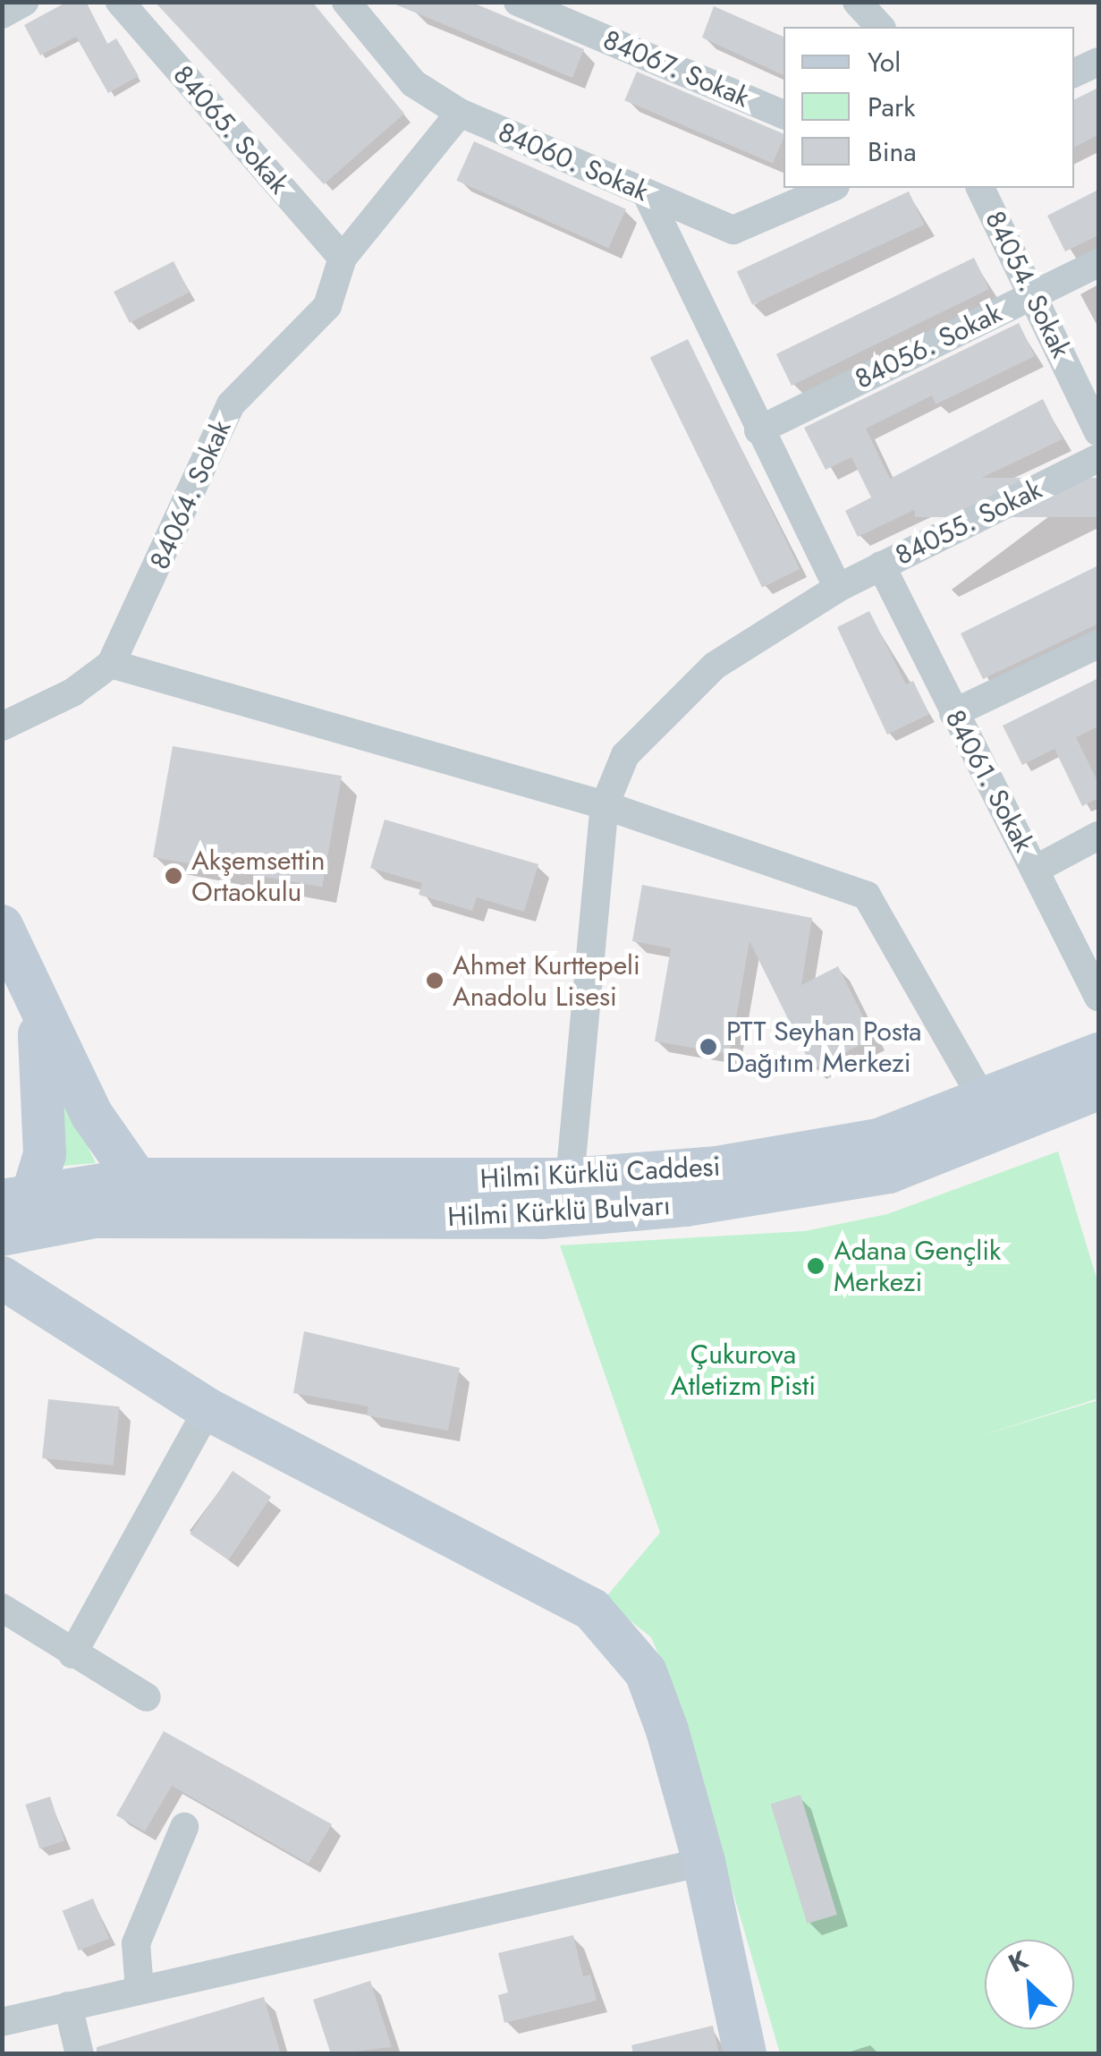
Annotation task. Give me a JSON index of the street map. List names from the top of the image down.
{
  "streets": {
    "main road": ["Hilmi Kürklü Caddesi", "Hilmi Kürklü Bulvarı"],
    "street": [
      "84067. Sokak",
      "84065. Sokak",
      "84060. Sokak",
      "84054. Sokak",
      "84056. Sokak",
      "84064. Sokak",
      "84055. Sokak",
      "84061. Sokak"
    ]
  },
  "crossings": [
    ["84065. Sokak", "84064. Sokak"],
    ["84060. Sokak", "84064. Sokak"],
    ["84054. Sokak", "84056. Sokak"],
    ["84055. Sokak", "84061. Sokak"],
    ["84055. Sokak", "Hilmi Kürklü Caddesi"]
  ],
  "parks": ["Çukurova Atletizm Pisti"],
  "places": [
    "Akşemsettin Ortaokulu",
    "Ahmet Kurttepeli Anadolu Lisesi",
    "PTT Seyhan Posta Dağıtım Merkezi",
    "Adana Gençlik Merkezi"
  ],
  "legend": ["Yol", "Park", "Bina"],
  "north": "top left"
}
